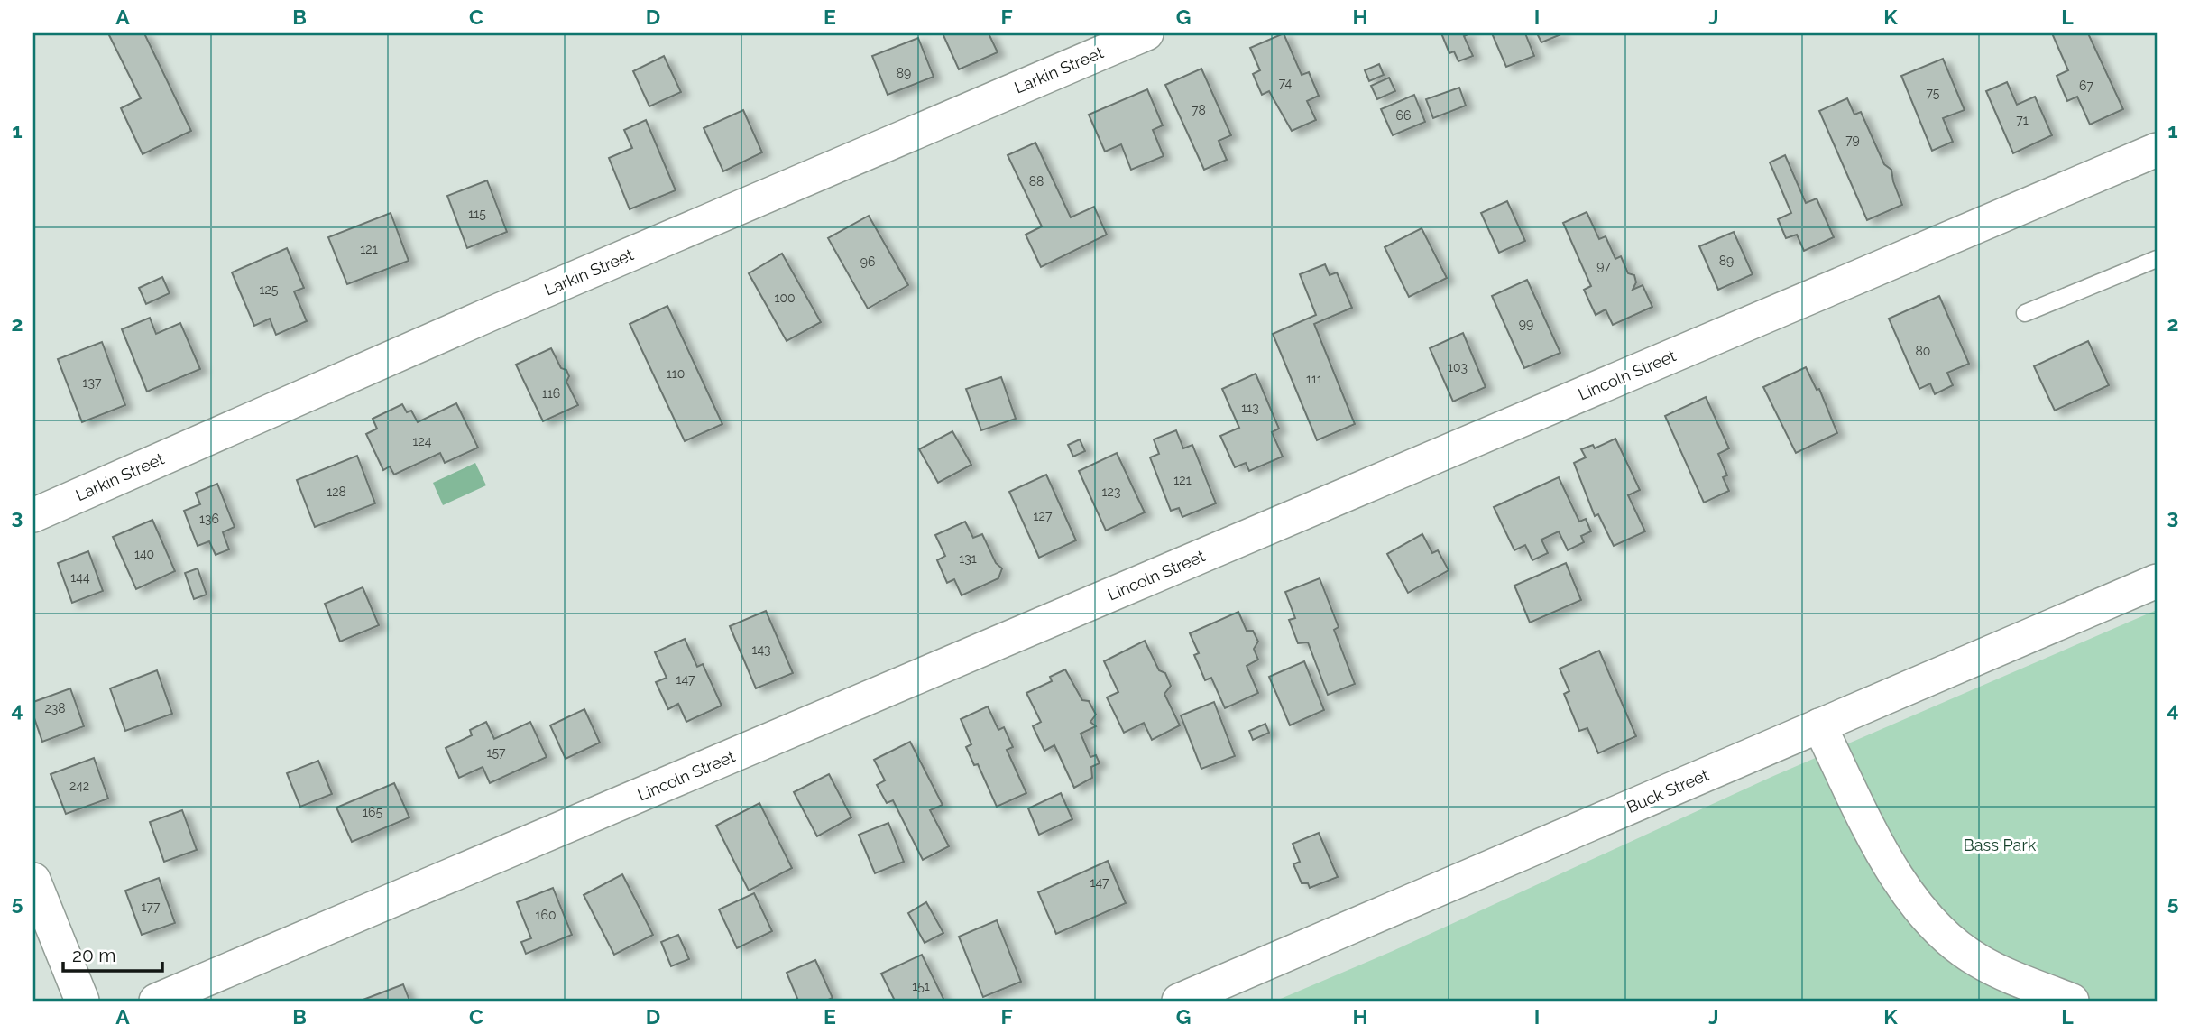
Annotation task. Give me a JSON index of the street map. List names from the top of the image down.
{
  "streets": {
    "street": ["Larkin Street", "Lincoln Street", "Buck Street"]
  },
  "parks": ["Bass Park"],
  "house_numbers": [
    "89",
    "74",
    "67",
    "75",
    "78",
    "66",
    "71",
    "79",
    "88",
    "115",
    "121",
    "89",
    "96",
    "97",
    "125",
    "100",
    "99",
    "80",
    "103",
    "110",
    "111",
    "137",
    "116",
    "113",
    "124",
    "121",
    "128",
    "123",
    "127",
    "136",
    "140",
    "131",
    "144",
    "143",
    "147",
    "238",
    "157",
    "242",
    "165",
    "147",
    "177",
    "160",
    "151"
  ],
  "scale_bar": "20 m",
  "grid": {
    "columns": [
      "A",
      "B",
      "C",
      "D",
      "E",
      "F",
      "G",
      "H",
      "I",
      "J",
      "K",
      "L"
    ],
    "rows": [
      "1",
      "2",
      "3",
      "4",
      "5"
    ]
  }
}
